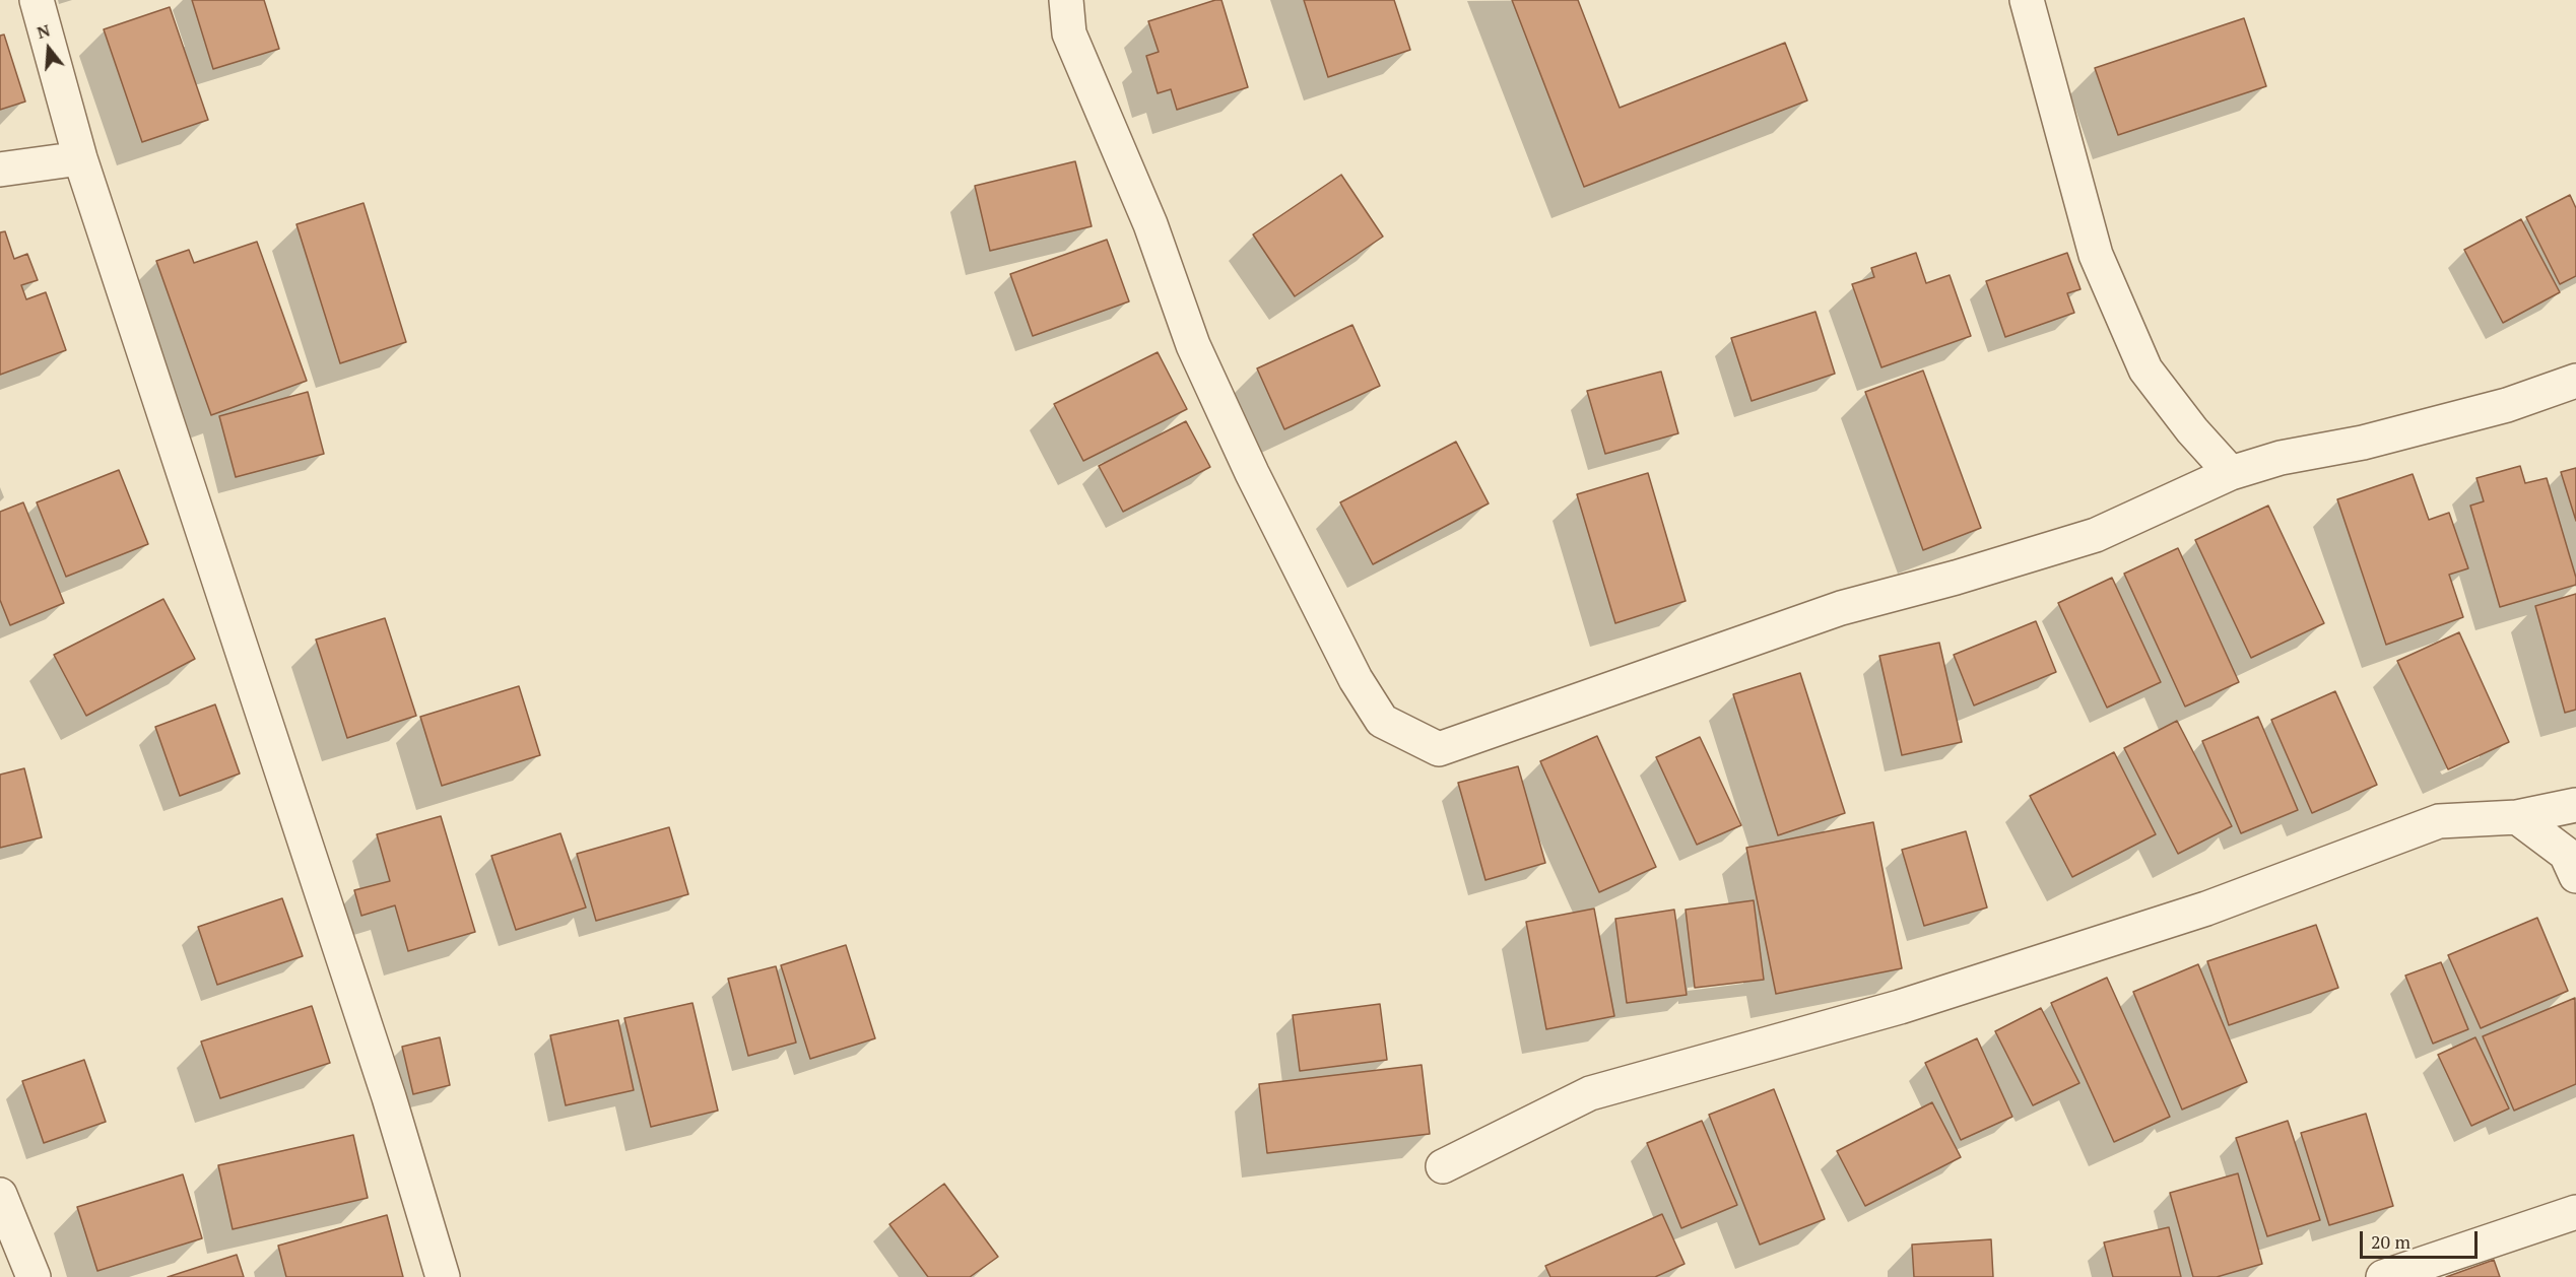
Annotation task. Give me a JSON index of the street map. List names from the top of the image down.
{
  "scale_bar": "20 m",
  "north": "top"
}
